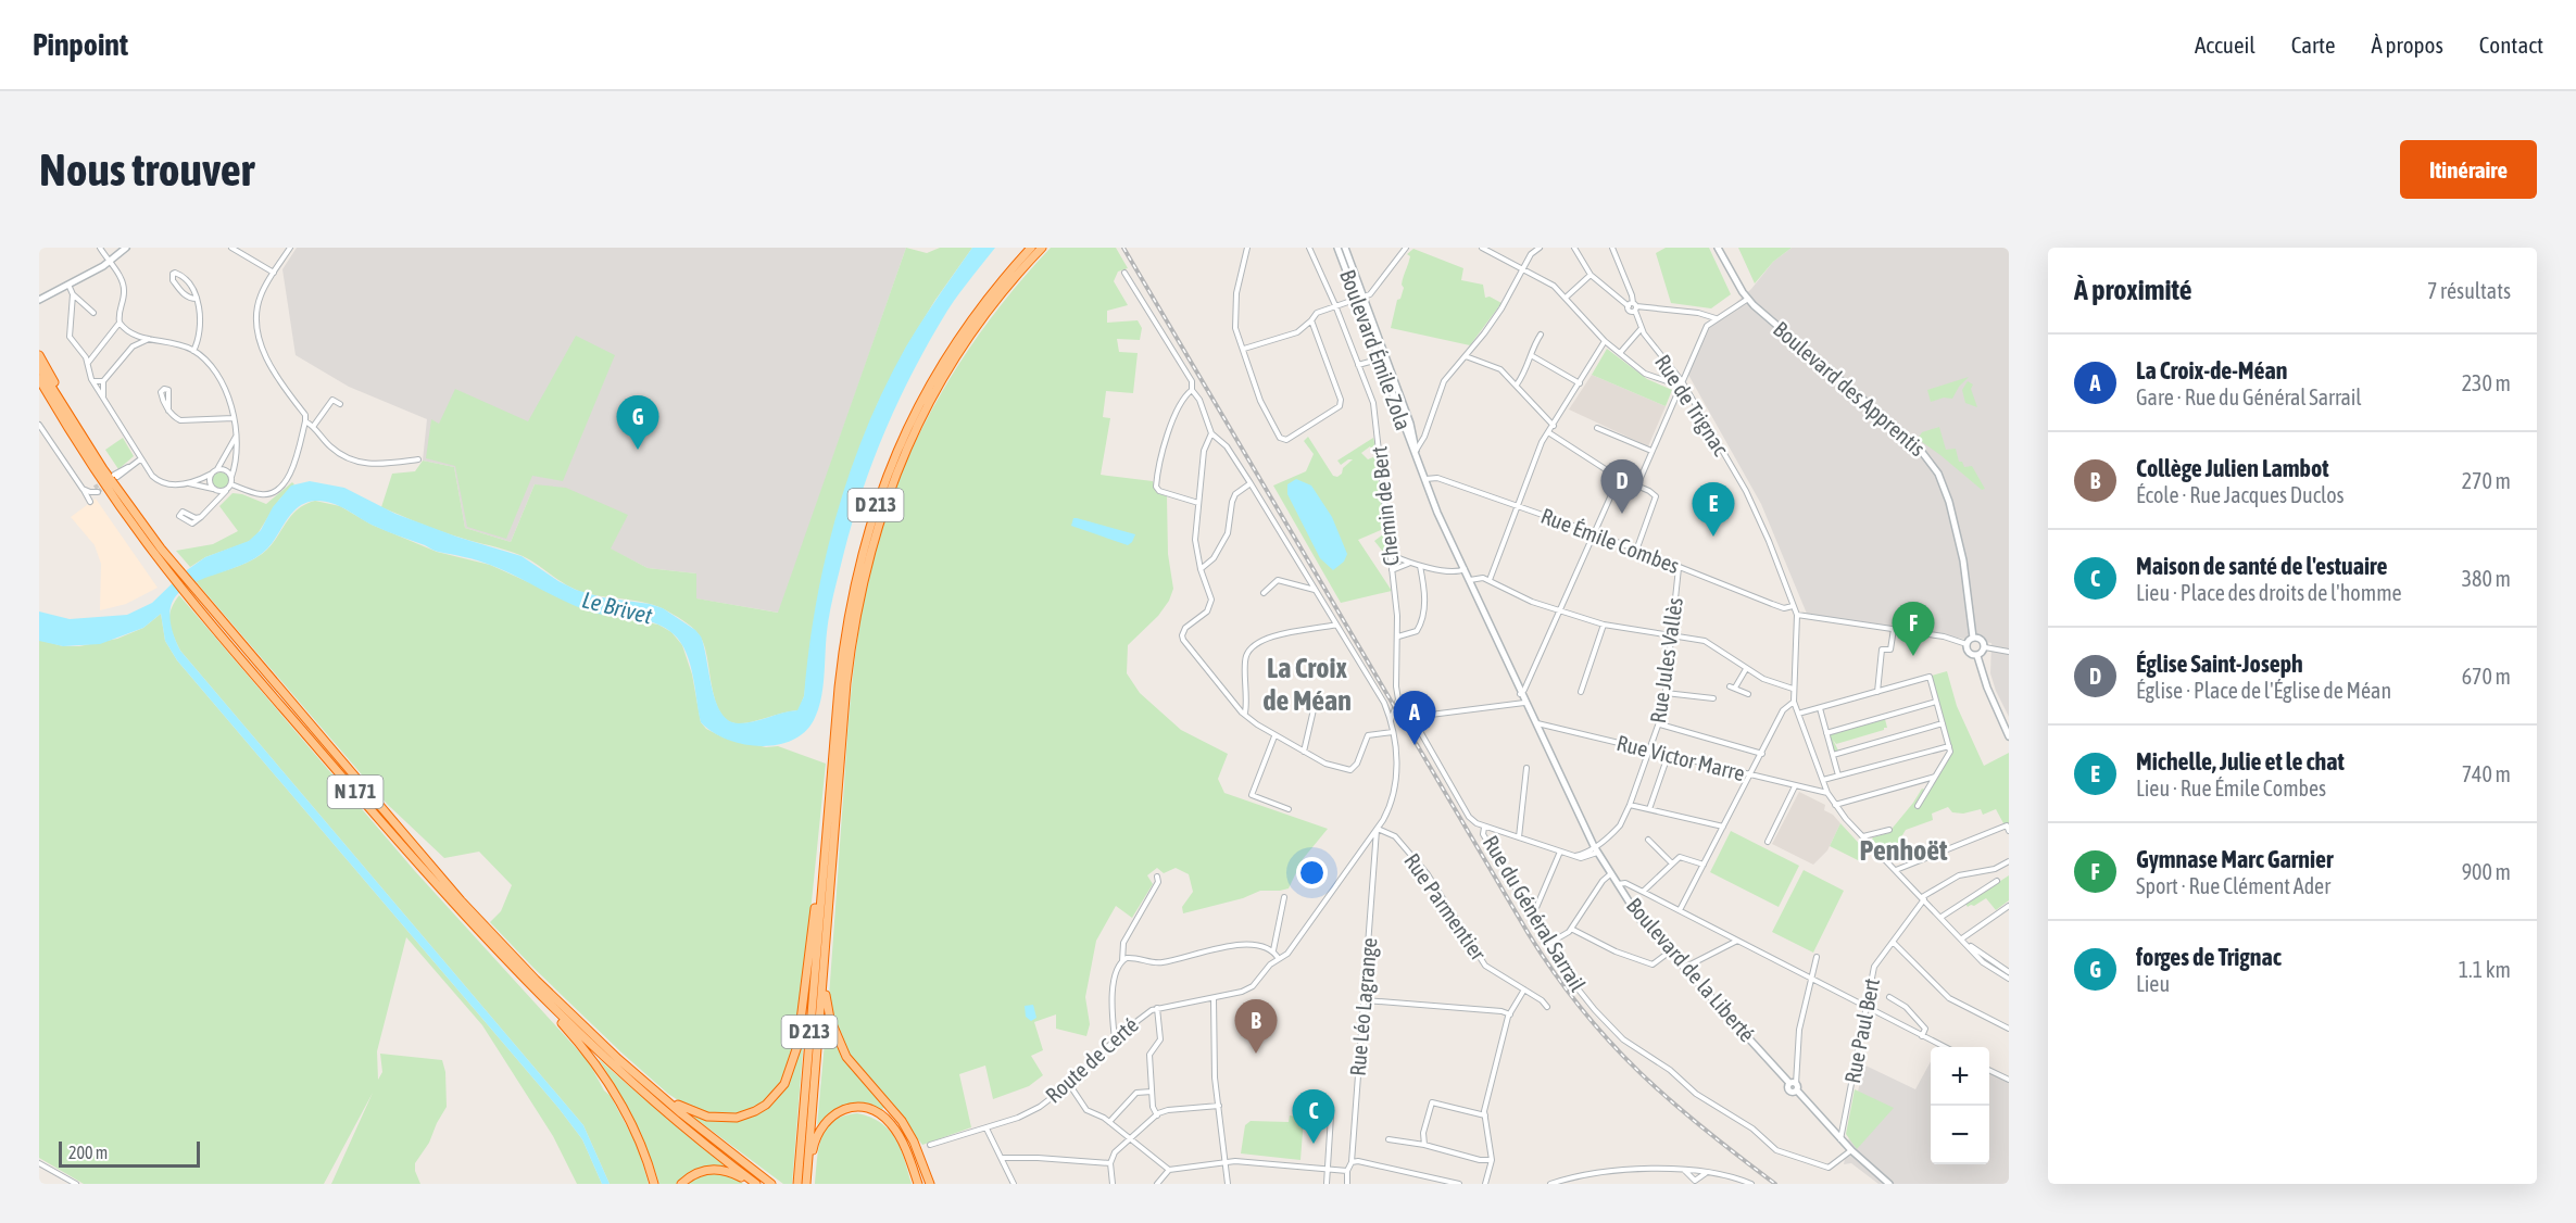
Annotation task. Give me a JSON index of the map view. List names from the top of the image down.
{
  "streets": {
    "highway": ["D 213", "N 171"],
    "main road": ["Boulevard Émile Zola", "Boulevard des Apprentis", "Boulevard de la Liberté"],
    "street": [
      "Rue de Trignac",
      "Chemin de Bert",
      "Rue Émile Combes",
      "Rue Jules Vallès",
      "Rue Victor Marre",
      "Rue Parmentier",
      "Rue du Général Sarrail",
      "Rue Léo Lagrange",
      "Rue Paul Bert",
      "Route de Certé"
    ]
  },
  "crossings": [
    ["Boulevard Émile Zola", "Rue Émile Combes"],
    ["Boulevard Émile Zola", "Rue Victor Marre"],
    ["Boulevard Émile Zola", "Boulevard de la Liberté"],
    ["Rue de Trignac", "Rue Émile Combes"],
    ["Rue de Trignac", "Rue Victor Marre"],
    ["Rue de Trignac", "Rue Paul Bert"],
    ["Chemin de Bert", "Rue du Général Sarrail"],
    ["Rue Émile Combes", "Rue Jules Vallès"],
    ["Rue Jules Vallès", "Rue Victor Marre"],
    ["Rue Jules Vallès", "Boulevard de la Liberté"],
    ["Rue Victor Marre", "Boulevard de la Liberté"],
    ["Rue Parmentier", "Rue Léo Lagrange"],
    ["Rue Parmentier", "Route de Certé"],
    ["Rue du Général Sarrail", "Boulevard de la Liberté"],
    ["Boulevard de la Liberté", "Rue Paul Bert"],
    ["Rue Léo Lagrange", "Route de Certé"]
  ],
  "districts": ["La Croix de Méan", "Penhoët"],
  "water": ["Le Brivet"],
  "scale_bar": "200 m",
  "page": {
    "header": "Pinpoint",
    "nav": [
      "Accueil",
      "Carte",
      "À propos",
      "Contact"
    ],
    "buttons": "Itinéraire",
    "title": "Nous trouver",
    "heading": ["À proximité", "7 résultats"],
    "list": [
      {
        "mark": "A",
        "name": "La Croix-de-Méan",
        "note": "Gare · Rue du Général Sarrail",
        "value": "230 m"
      },
      {
        "mark": "B",
        "name": "Collège Julien Lambot",
        "note": "École · Rue Jacques Duclos",
        "value": "270 m"
      },
      {
        "mark": "C",
        "name": "Maison de santé de l'estuaire",
        "note": "Lieu · Place des droits de l'homme",
        "value": "380 m"
      },
      {
        "mark": "D",
        "name": "Église Saint-Joseph",
        "note": "Église · Place de l'Église de Méan",
        "value": "670 m"
      },
      {
        "mark": "E",
        "name": "Michelle, Julie et le chat",
        "note": "Lieu · Rue Émile Combes",
        "value": "740 m"
      },
      {
        "mark": "F",
        "name": "Gymnase Marc Garnier",
        "note": "Sport · Rue Clément Ader",
        "value": "900 m"
      },
      {
        "mark": "G",
        "name": "forges de Trignac",
        "note": "Lieu",
        "value": "1.1 km"
      }
    ],
    "pins": [
      "G",
      "D",
      "E",
      "F",
      "A",
      "B",
      "C"
    ],
    "map_buttons": ["+", "−"],
    "scale": "200 m"
  }
}
